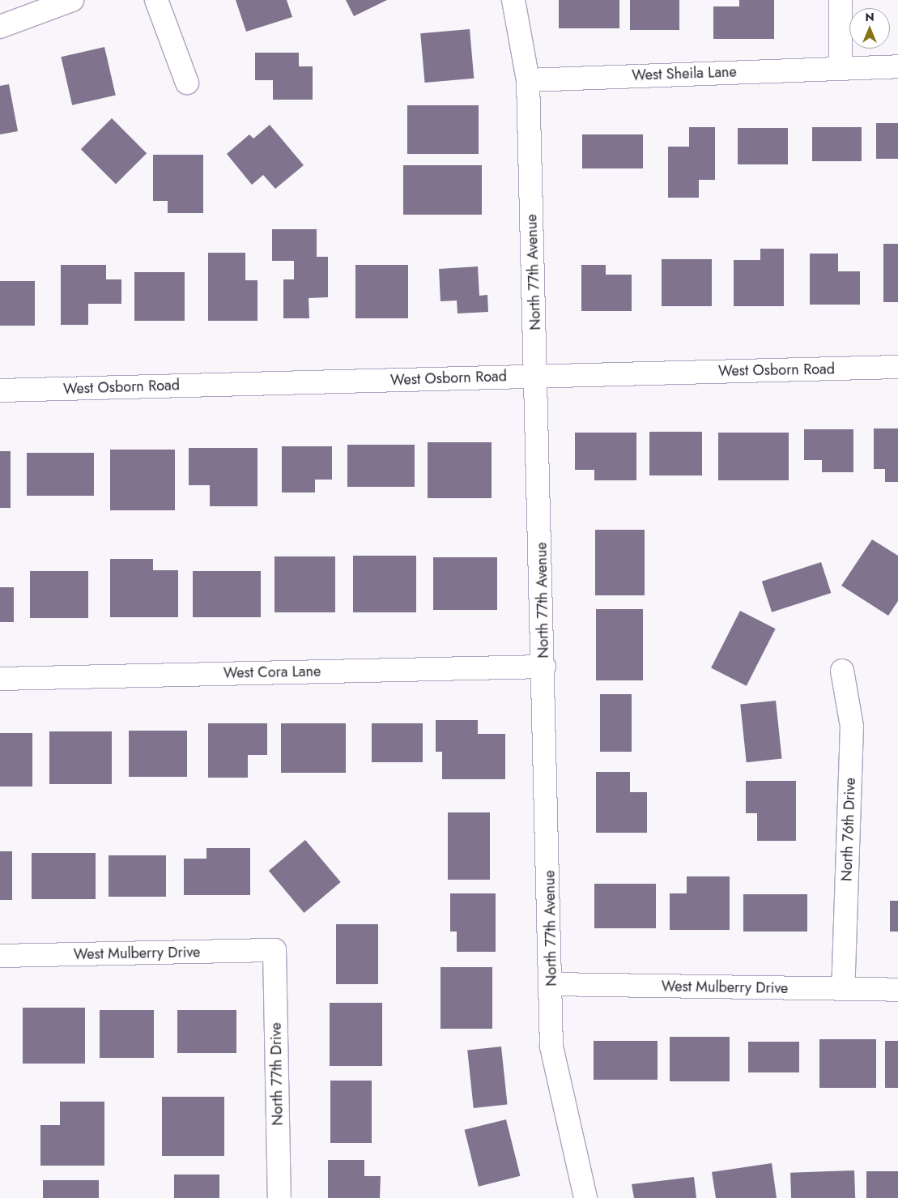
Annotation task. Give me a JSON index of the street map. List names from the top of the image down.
{
  "streets": {
    "street": [
      "West Sheila Lane",
      "North 77th Avenue",
      "West Osborn Road",
      "West Cora Lane",
      "North 76th Drive",
      "West Mulberry Drive",
      "North 77th Drive"
    ]
  },
  "crossings": [
    ["West Sheila Lane", "North 77th Avenue"],
    ["North 77th Avenue", "West Osborn Road"],
    ["North 77th Avenue", "West Cora Lane"],
    ["North 77th Avenue", "West Mulberry Drive"],
    ["North 76th Drive", "West Mulberry Drive"],
    ["West Mulberry Drive", "North 77th Drive"]
  ],
  "north": "top"
}
